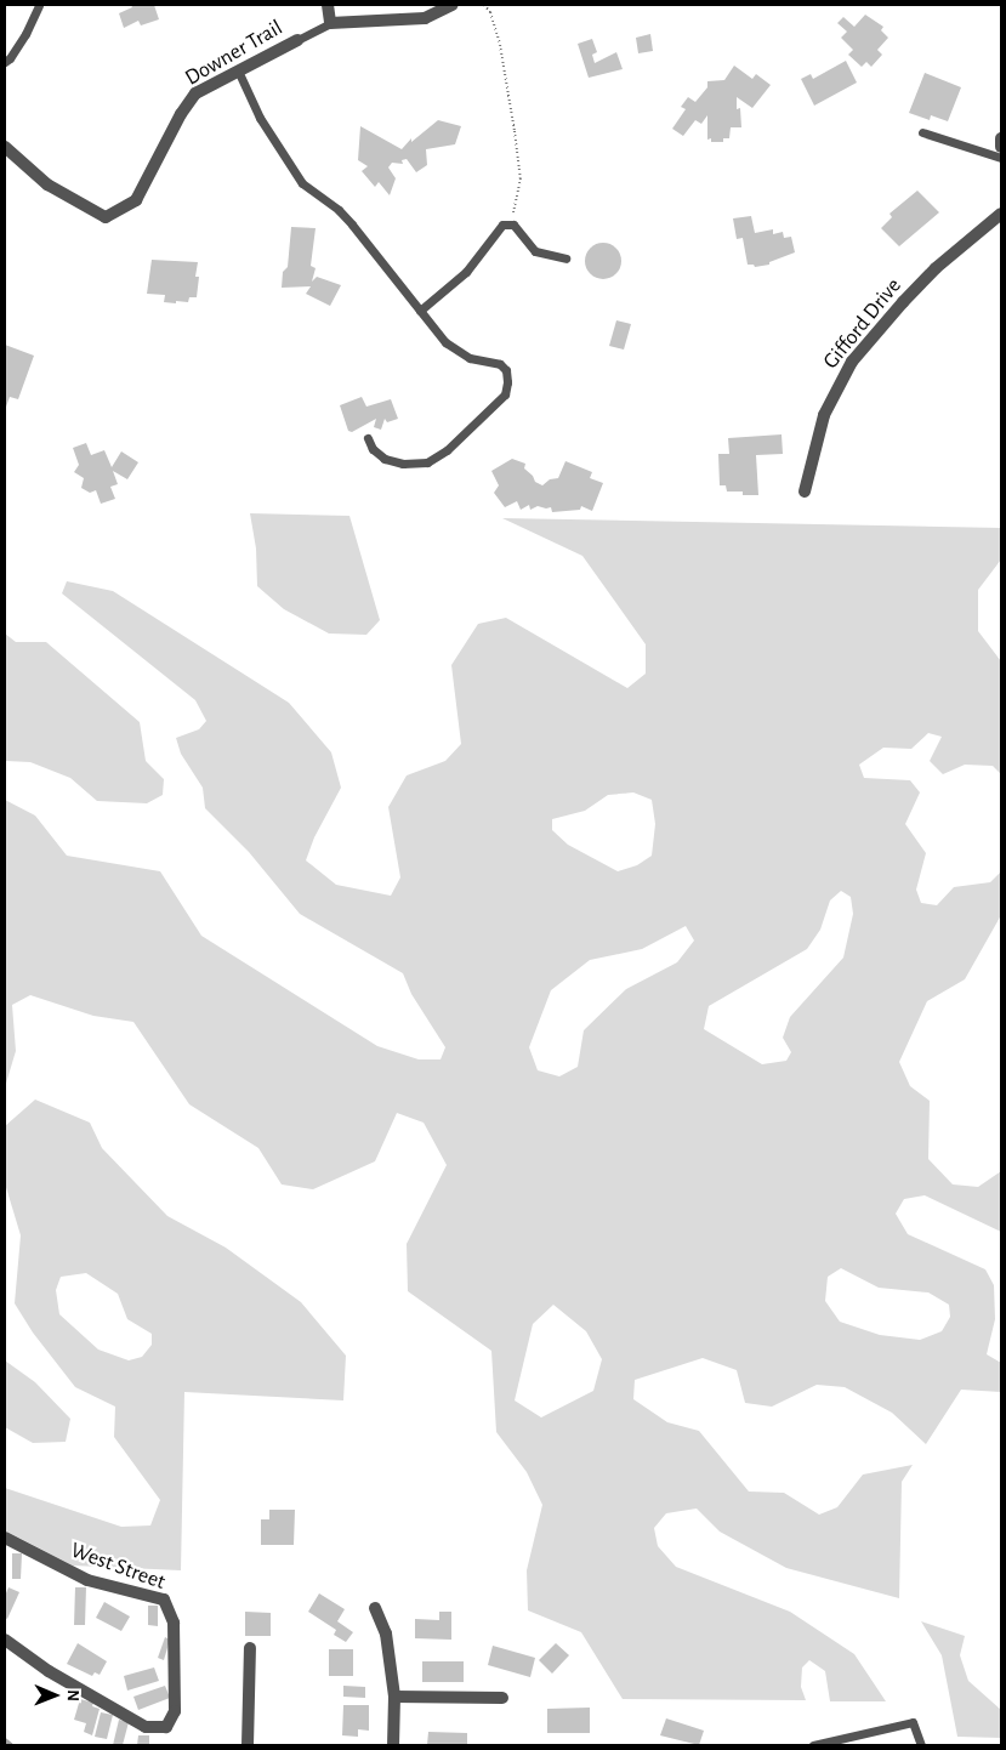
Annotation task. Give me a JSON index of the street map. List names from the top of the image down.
{
  "streets": {
    "street": ["Downer Trail", "Gifford Drive", "West Street"]
  },
  "north": "right"
}
